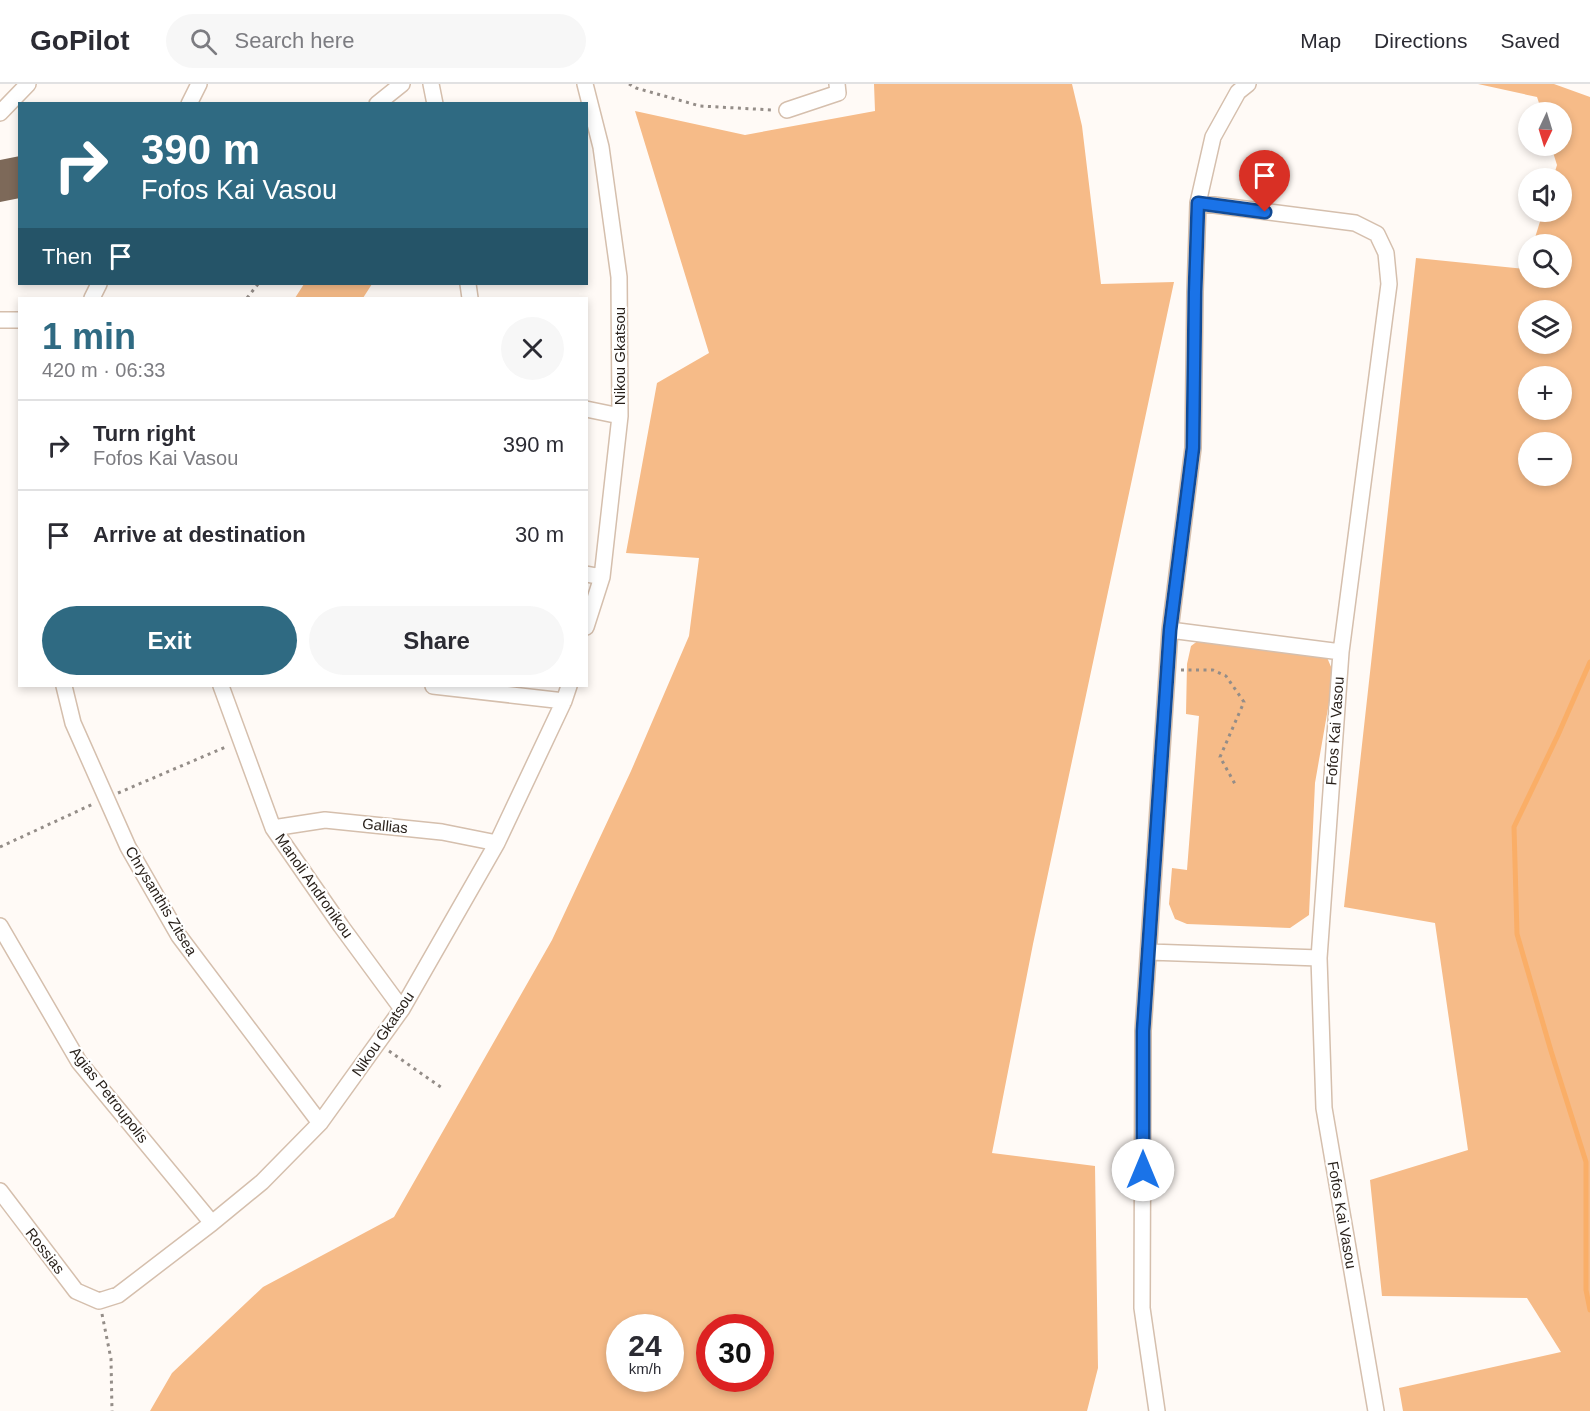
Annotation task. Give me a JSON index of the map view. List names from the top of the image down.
{
  "streets": {
    "street": [
      "Nikou Gkatsou",
      "Fofos Kai Vasou",
      "Gallias",
      "Manoli Andronikou",
      "Chrysanthis Zitsea",
      "Agias Petroupolis",
      "Rossias"
    ]
  },
  "crossings": [
    ["Nikou Gkatsou", "Gallias"],
    ["Nikou Gkatsou", "Manoli Andronikou"],
    ["Nikou Gkatsou", "Chrysanthis Zitsea"],
    ["Nikou Gkatsou", "Agias Petroupolis"],
    ["Nikou Gkatsou", "Rossias"],
    ["Gallias", "Manoli Andronikou"]
  ],
  "north": "bottom",
  "page": {
    "header": "GoPilot",
    "search": "Search here",
    "nav": ["Map", "Directions", "Saved"],
    "map_buttons": ["+", "−"],
    "turn": ["390 m", "Fofos Kai Vasou"],
    "then": "Then",
    "heading": ["1 min", "420 m · 06:33"],
    "list": [
      {
        "name": "Turn right",
        "note": "Fofos Kai Vasou",
        "value": "390 m"
      },
      {
        "name": "Arrive at destination",
        "value": "30 m"
      }
    ],
    "buttons": ["Exit", "Share"],
    "speed": "24 km/h",
    "limit": "30"
  }
}
